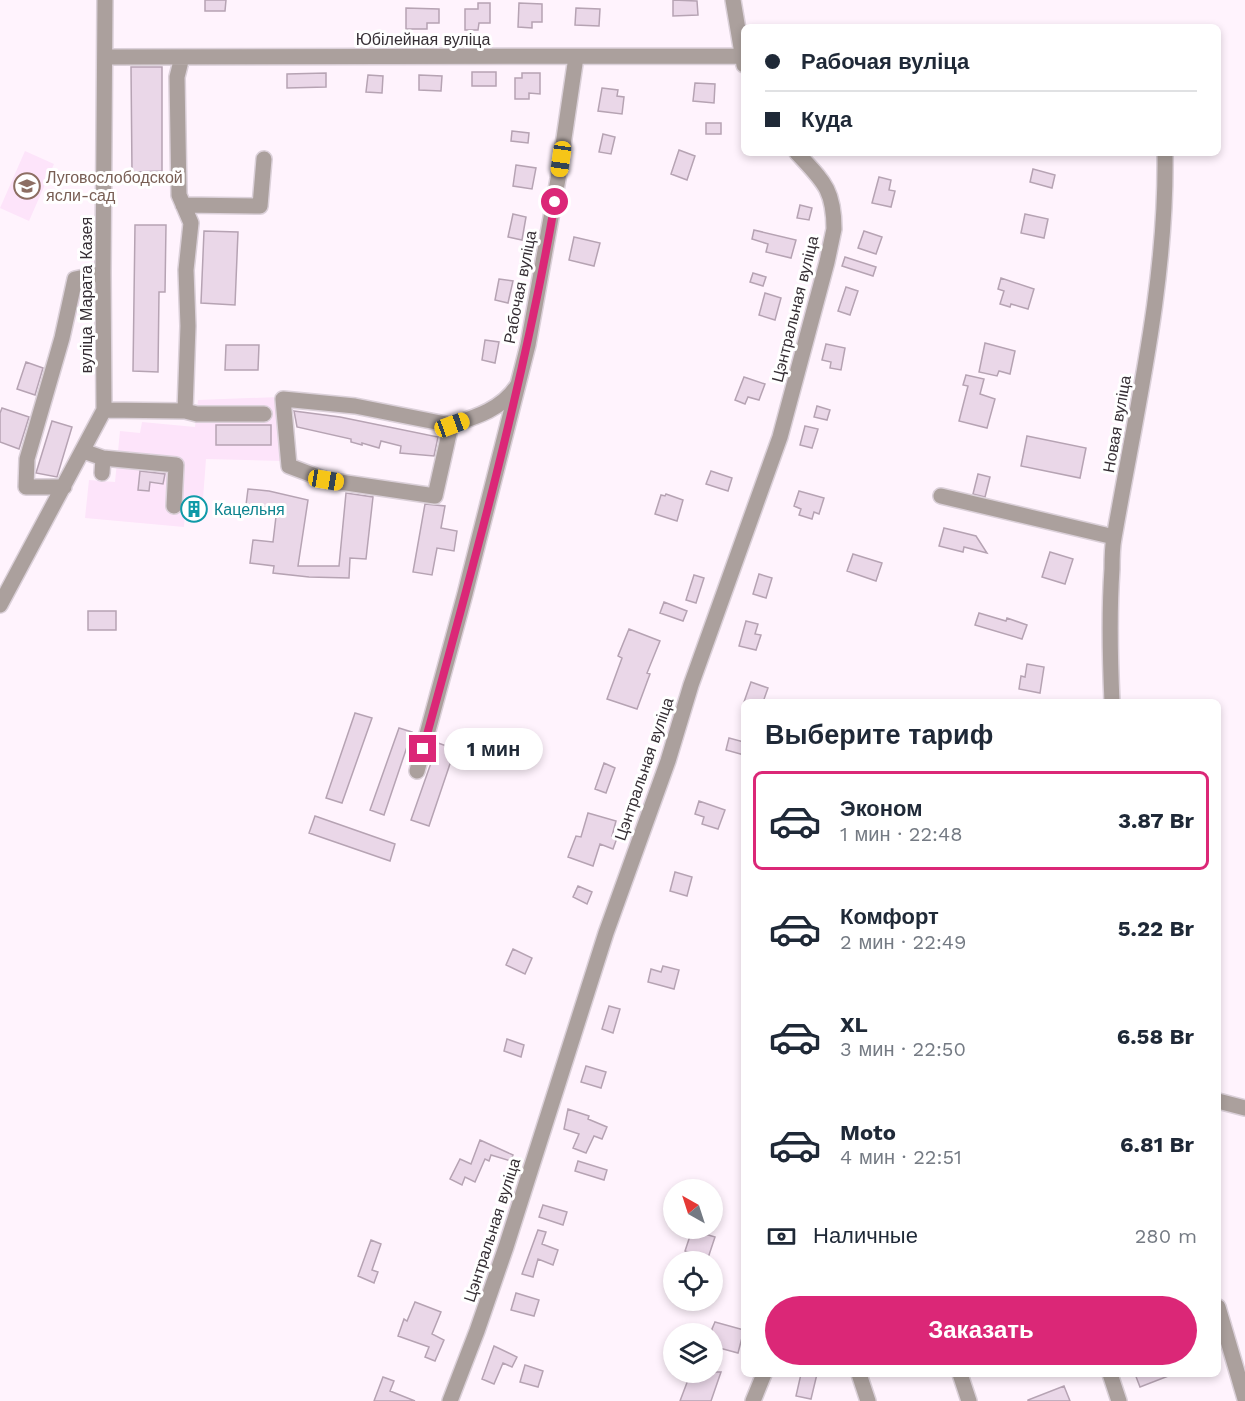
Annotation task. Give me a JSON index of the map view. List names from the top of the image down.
{
  "streets": {
    "street": [
      "Юбілейная вуліца",
      "Рабочая вуліца",
      "вуліца Марата Казея",
      "Цэнтральная вуліца",
      "Новая вуліца"
    ]
  },
  "crossings": [
    ["Юбілейная вуліца", "Рабочая вуліца"],
    ["Юбілейная вуліца", "вуліца Марата Казея"]
  ],
  "places": {
    "school or university": ["Луговослободской ясли-сад"],
    "building": ["Кацельня"]
  },
  "north": "top left",
  "page": {
    "banner": ["Рабочая вуліца", "Куда"],
    "heading": "Выберите тариф",
    "bubble": "1 мин",
    "list": [
      {
        "name": "Эконом",
        "note": "1 мин · 22:48",
        "value": "3.87 Br"
      },
      {
        "name": "Комфорт",
        "note": "2 мин · 22:49",
        "value": "5.22 Br"
      },
      {
        "name": "XL",
        "note": "3 мин · 22:50",
        "value": "6.58 Br"
      },
      {
        "name": "Moto",
        "note": "4 мин · 22:51",
        "value": "6.81 Br"
      }
    ],
    "pay": ["Наличные", "280 m"],
    "buttons": "Заказать"
  }
}
